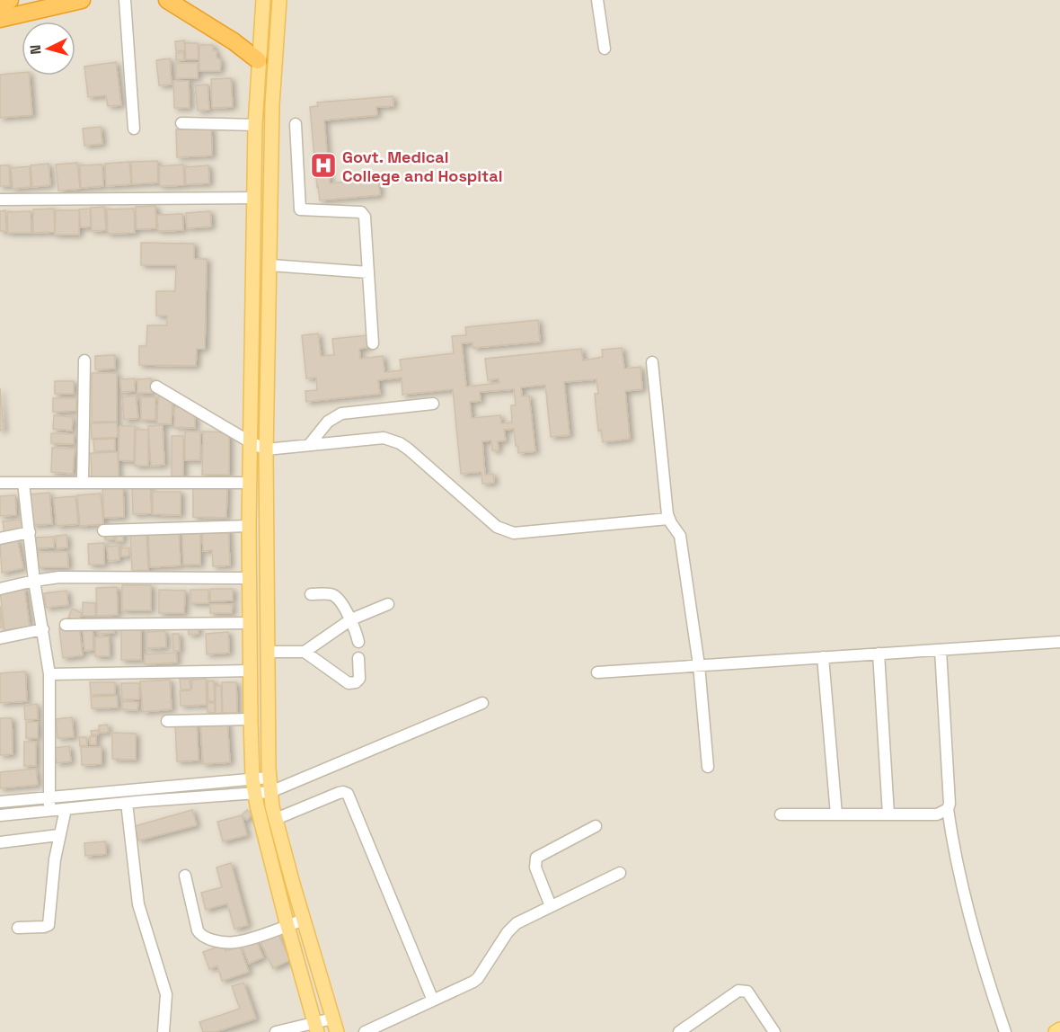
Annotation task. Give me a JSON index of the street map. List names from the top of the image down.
{
  "places": {
    "hospital": ["Govt. Medical College and Hospital"]
  },
  "north": "left"
}
